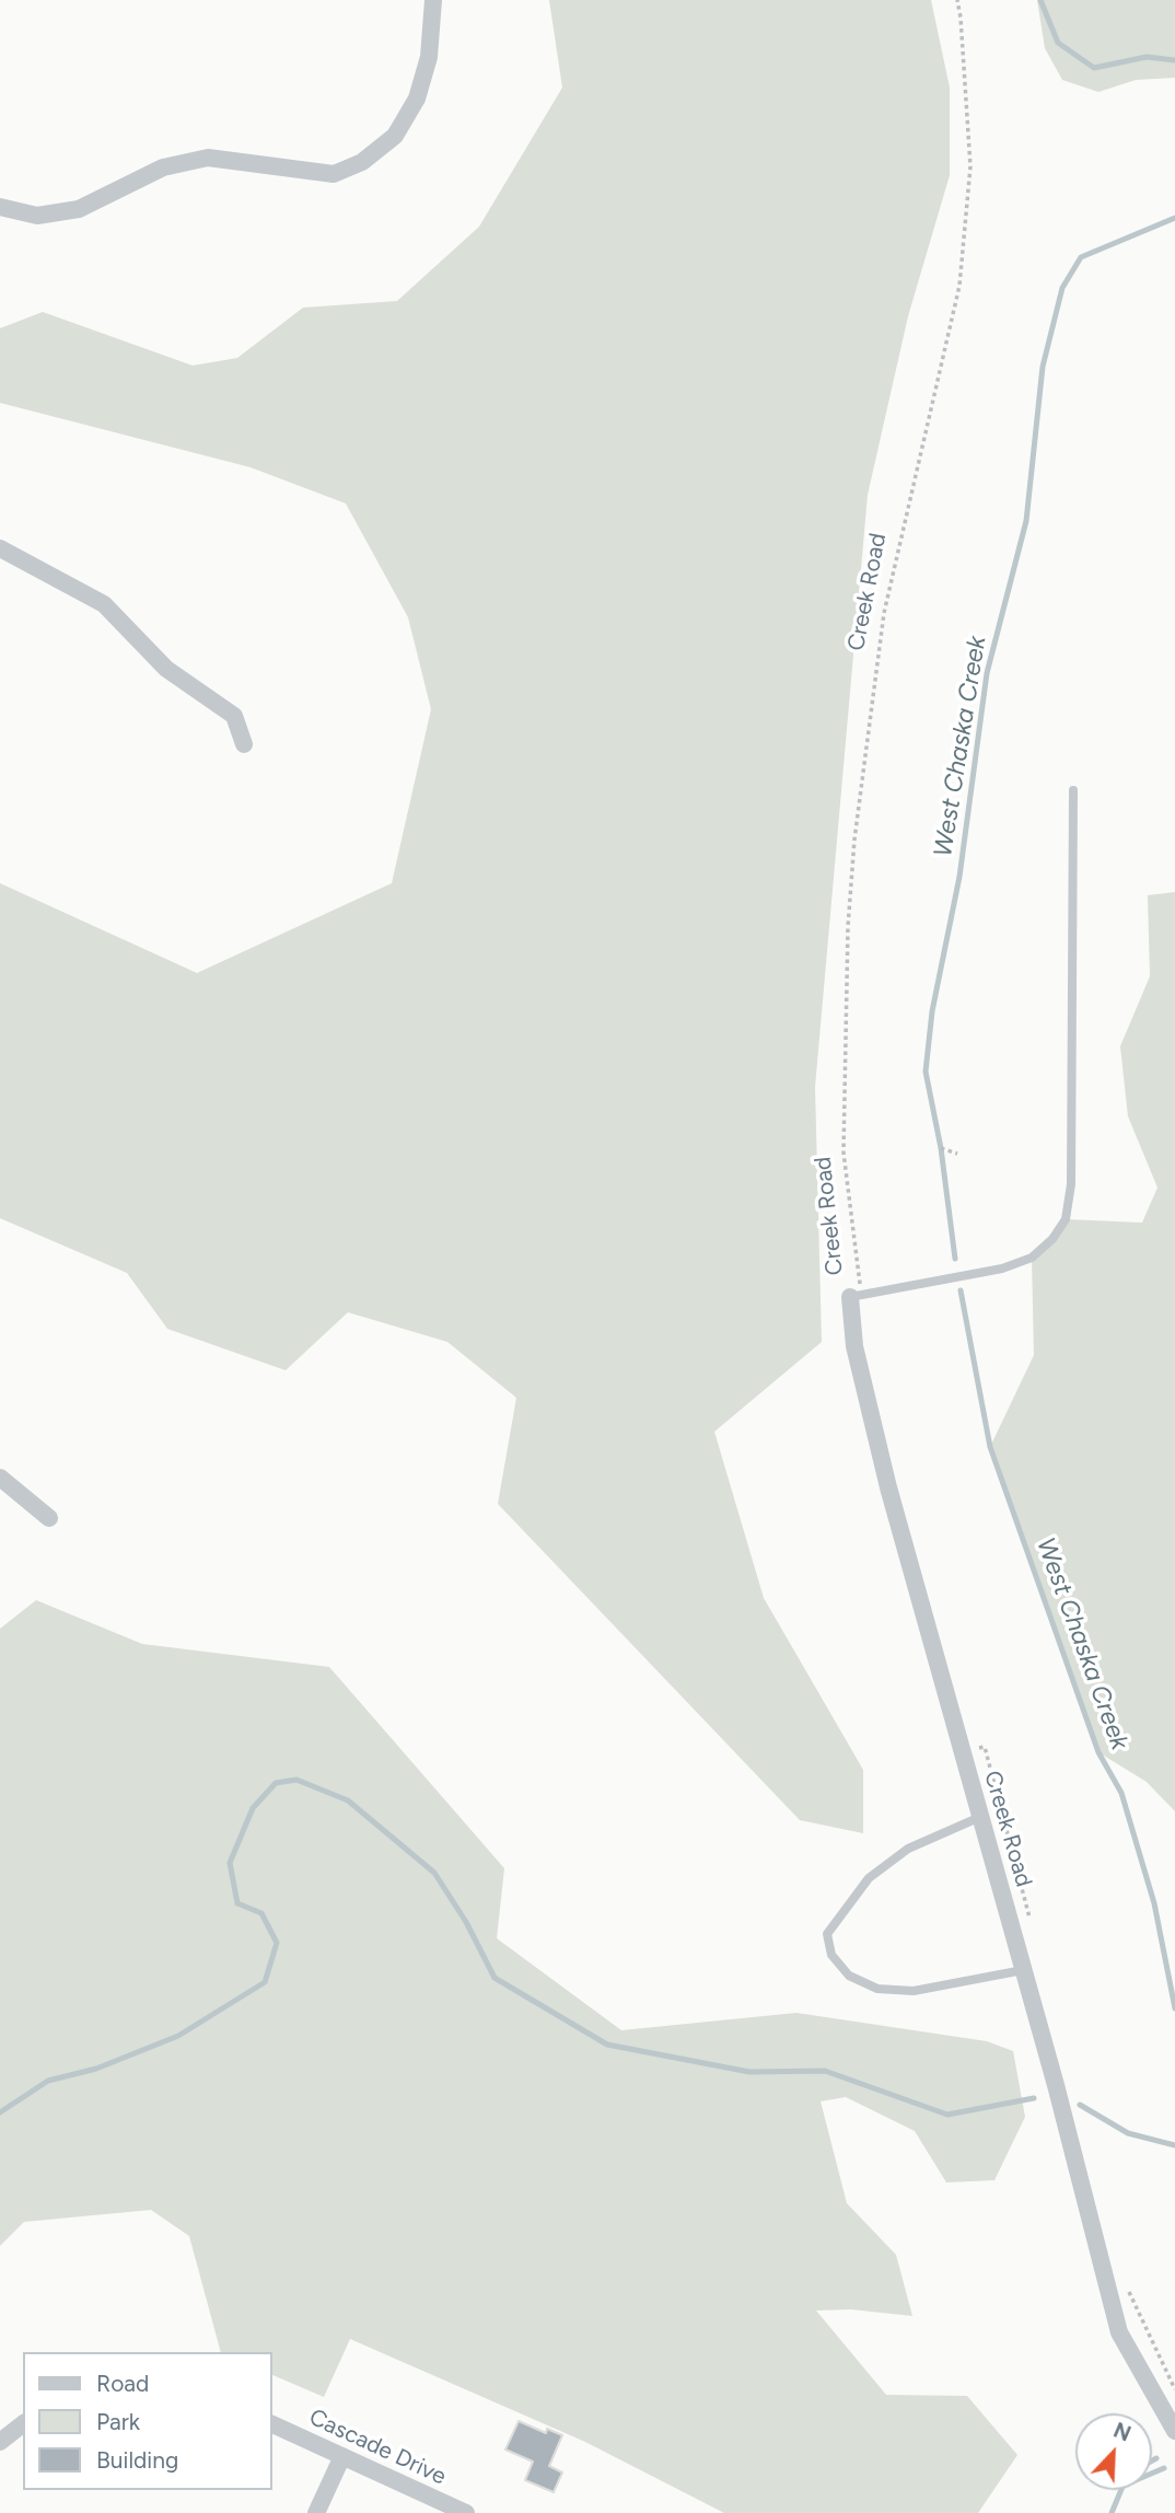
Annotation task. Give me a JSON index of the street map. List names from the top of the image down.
{
  "streets": {
    "street": ["Creek Road", "Cascade Drive"]
  },
  "water": ["West Chaska Creek"],
  "legend": ["Road", "Park", "Building"],
  "north": "top right"
}
